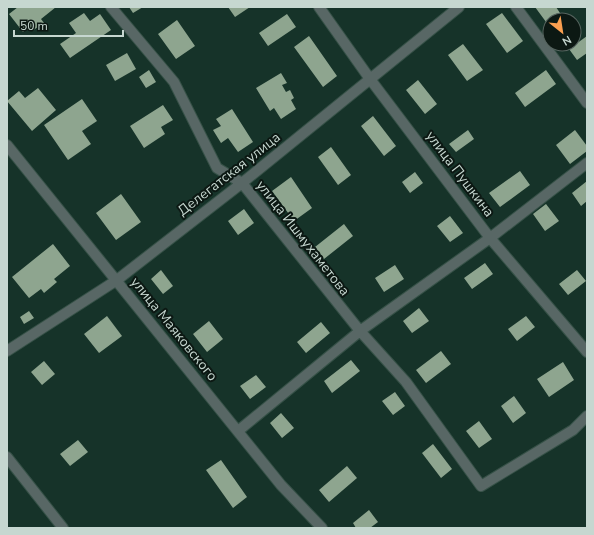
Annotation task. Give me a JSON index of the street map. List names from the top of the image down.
{
  "streets": {
    "street": [
      "Делегатская улица",
      "улица Пушкина",
      "улица Ишмухаметова",
      "улица Маяковского"
    ]
  },
  "crossings": [
    ["Делегатская улица", "улица Пушкина"],
    ["Делегатская улица", "улица Ишмухаметова"],
    ["Делегатская улица", "улица Маяковского"]
  ],
  "scale_bar": "50 m",
  "north": "bottom right"
}
